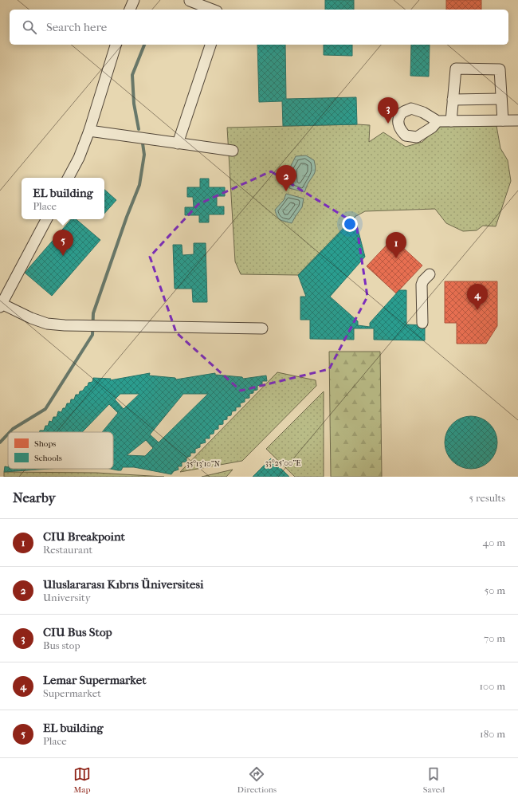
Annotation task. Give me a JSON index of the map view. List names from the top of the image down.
{
  "legend": ["Shops", "Schools"],
  "page": {
    "search": "Search here",
    "pins": [
      "3",
      "2",
      "5",
      "1",
      "4"
    ],
    "popup": ["EL building", "Place"],
    "heading": ["Nearby", "5 results"],
    "list": [
      {
        "mark": "1",
        "name": "CIU Breakpoint",
        "note": "Restaurant",
        "value": "40 m"
      },
      {
        "mark": "2",
        "name": "Uluslararası Kıbrıs Üniversitesi",
        "note": "University",
        "value": "50 m"
      },
      {
        "mark": "3",
        "name": "CIU Bus Stop",
        "note": "Bus stop",
        "value": "70 m"
      },
      {
        "mark": "4",
        "name": "Lemar Supermarket",
        "note": "Supermarket",
        "value": "100 m"
      },
      {
        "mark": "5",
        "name": "EL building",
        "note": "Place",
        "value": "180 m"
      }
    ],
    "nav": ["Map", "Directions", "Saved"]
  },
  "coordinates": ["33°25'00\"E", "35°13'10\"N"]
}
